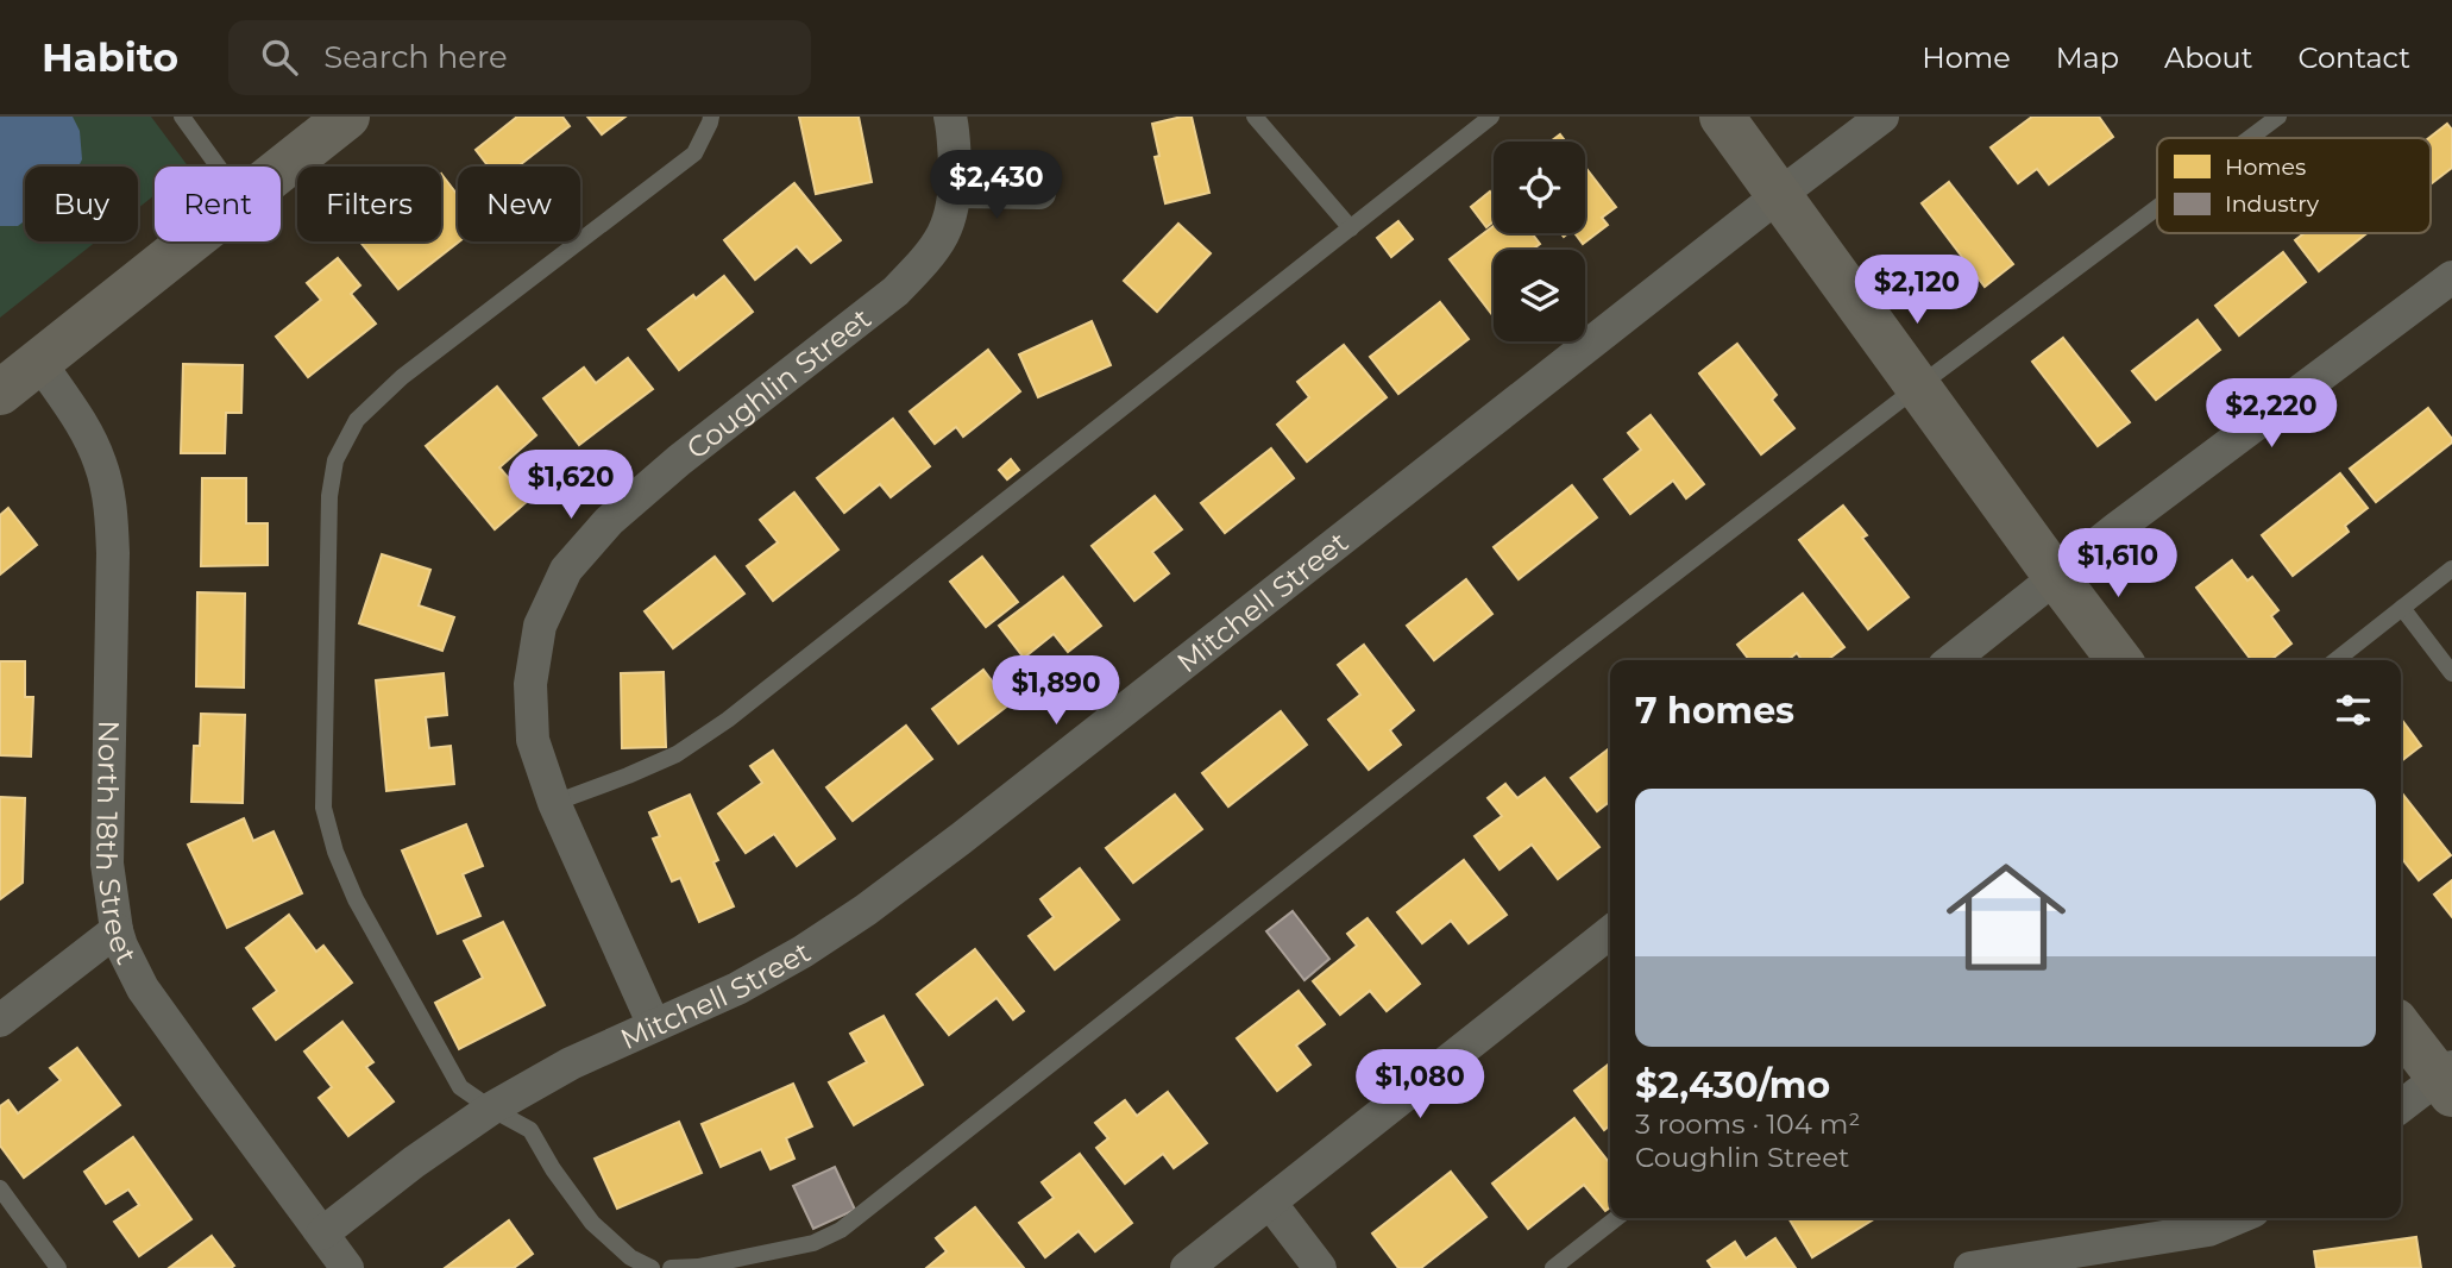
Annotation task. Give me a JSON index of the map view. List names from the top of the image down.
{
  "streets": {
    "street": ["Coughlin Street", "Mitchell Street", "North 18th Street"]
  },
  "crossings": [
    ["Coughlin Street", "Mitchell Street"],
    ["Mitchell Street", "North 18th Street"]
  ],
  "legend": ["Homes", "Industry"],
  "page": {
    "header": "Habito",
    "search": "Search here",
    "nav": [
      "Home",
      "Map",
      "About",
      "Contact"
    ],
    "price": [
      "$2,430",
      "$2,120",
      "$2,220",
      "$1,620",
      "$1,610",
      "$1,890",
      "$1,080"
    ],
    "chip": [
      "Buy",
      "Rent",
      "Filters",
      "New"
    ],
    "heading": "7 homes",
    "list": [
      {
        "name": "$2,430/mo",
        "note": "3 rooms · 104 m² · Coughlin Street"
      }
    ]
  }
}
